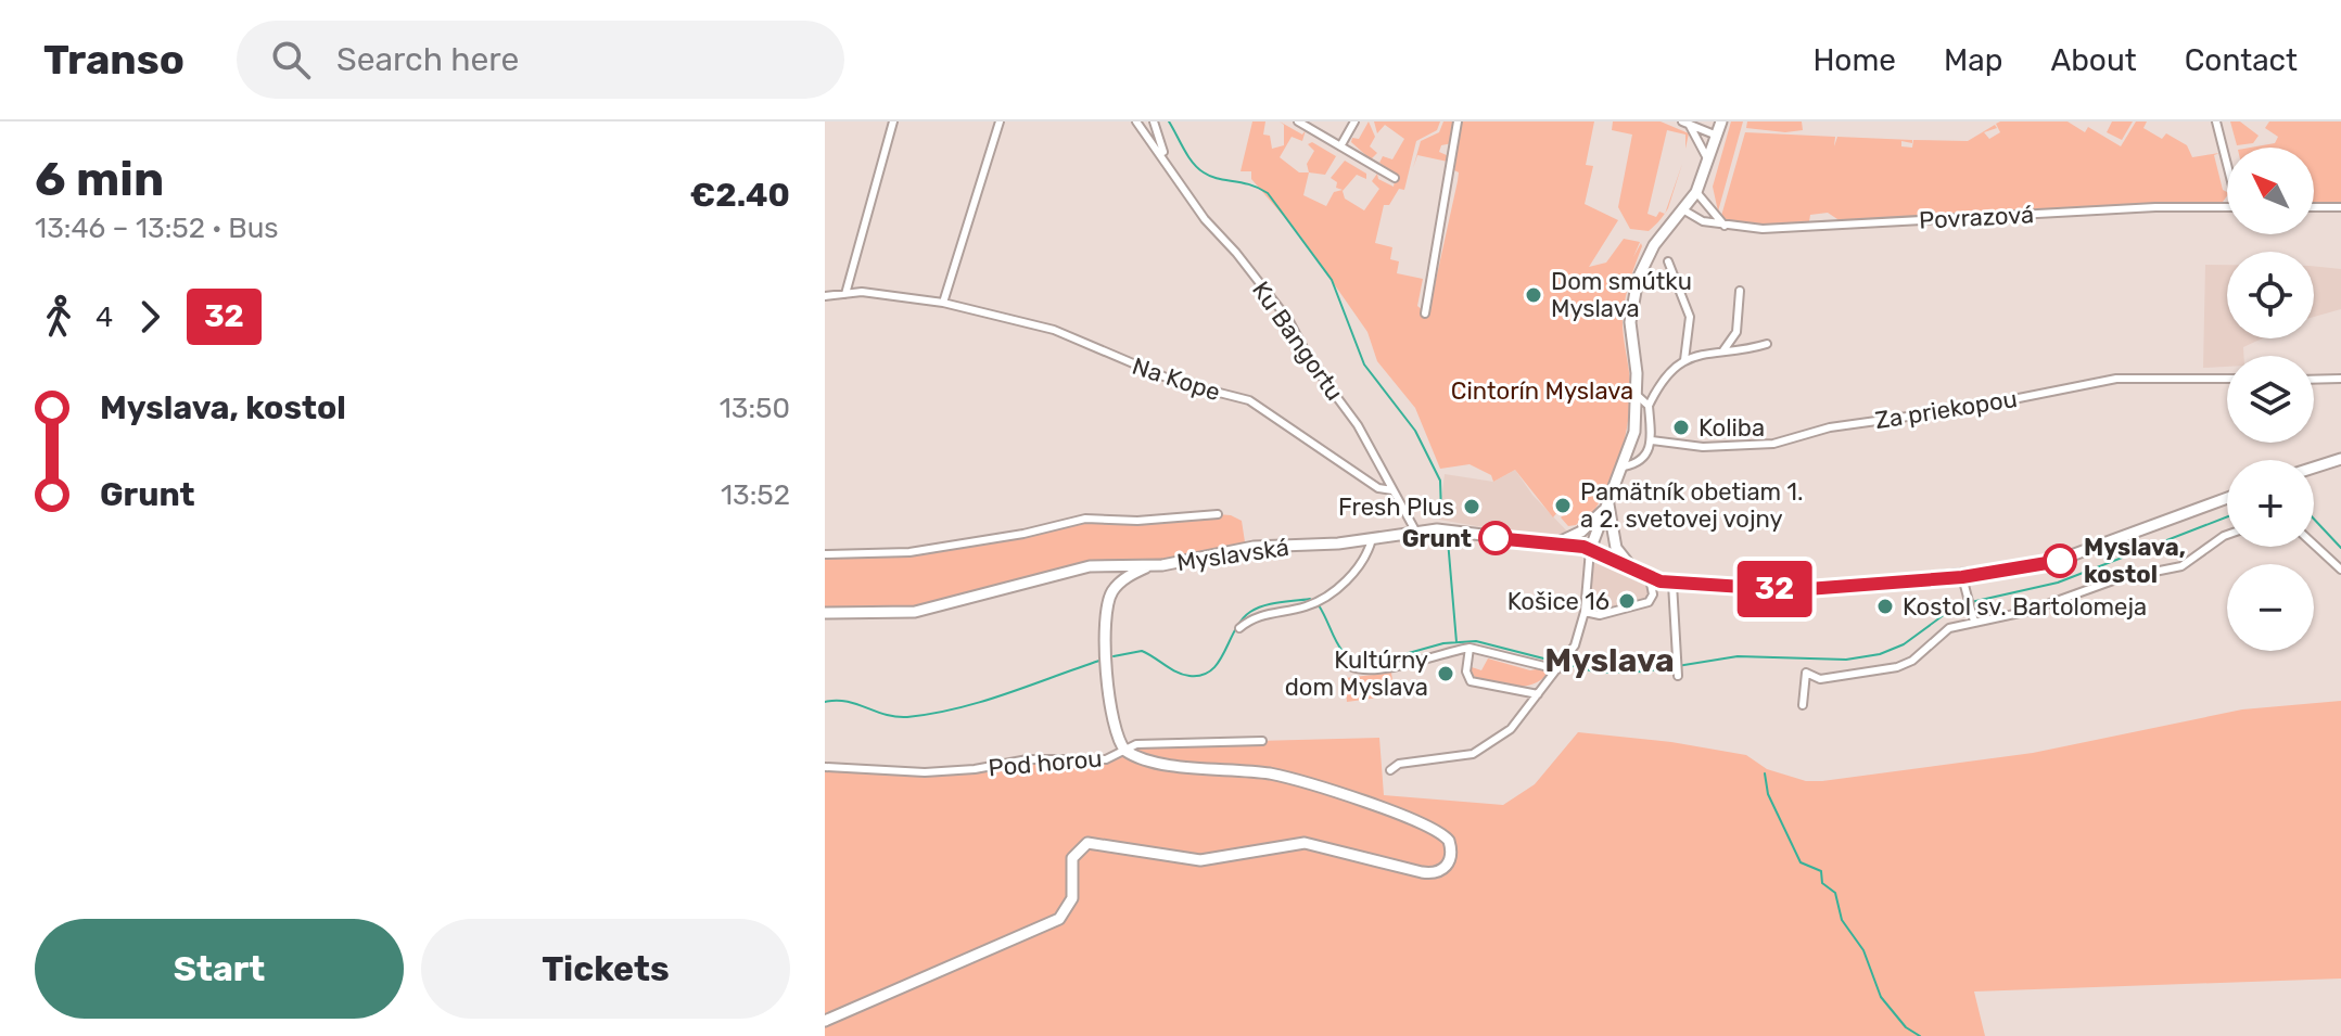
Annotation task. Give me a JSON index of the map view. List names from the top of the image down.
{
  "streets": {
    "street": [
      "Povrazová",
      "Ku Bangortu",
      "Na Kope",
      "Za priekopou",
      "Myslavská",
      "Pod horou"
    ]
  },
  "crossings": [
    ["Ku Bangortu", "Na Kope"],
    ["Ku Bangortu", "Myslavská"]
  ],
  "districts": ["Myslava"],
  "parks": ["Cintorín Myslava"],
  "places": [
    "Dom smútku Myslava",
    "Koliba",
    "Pamätník obetiam 1. a 2. svetovej vojny",
    "Fresh Plus",
    "Grunt",
    "Myslava, kostol",
    "Košice 16",
    "Kostol sv. Bartolomeja",
    "Kultúrny dom Myslava"
  ],
  "lines": ["bus line 32"],
  "north": "top left",
  "page": {
    "header": "Transo",
    "search": "Search here",
    "nav": [
      "Home",
      "Map",
      "About",
      "Contact"
    ],
    "heading": ["6 min", "13:46 – 13:52 · Bus", "€2.40"],
    "on_map": "32",
    "map_buttons": ["+", "−"],
    "legs": ["4", "32"],
    "list": [
      {
        "name": "Myslava, kostol",
        "value": "13:50"
      },
      {
        "name": "Grunt",
        "value": "13:52"
      }
    ],
    "buttons": ["Start", "Tickets"]
  }
}
